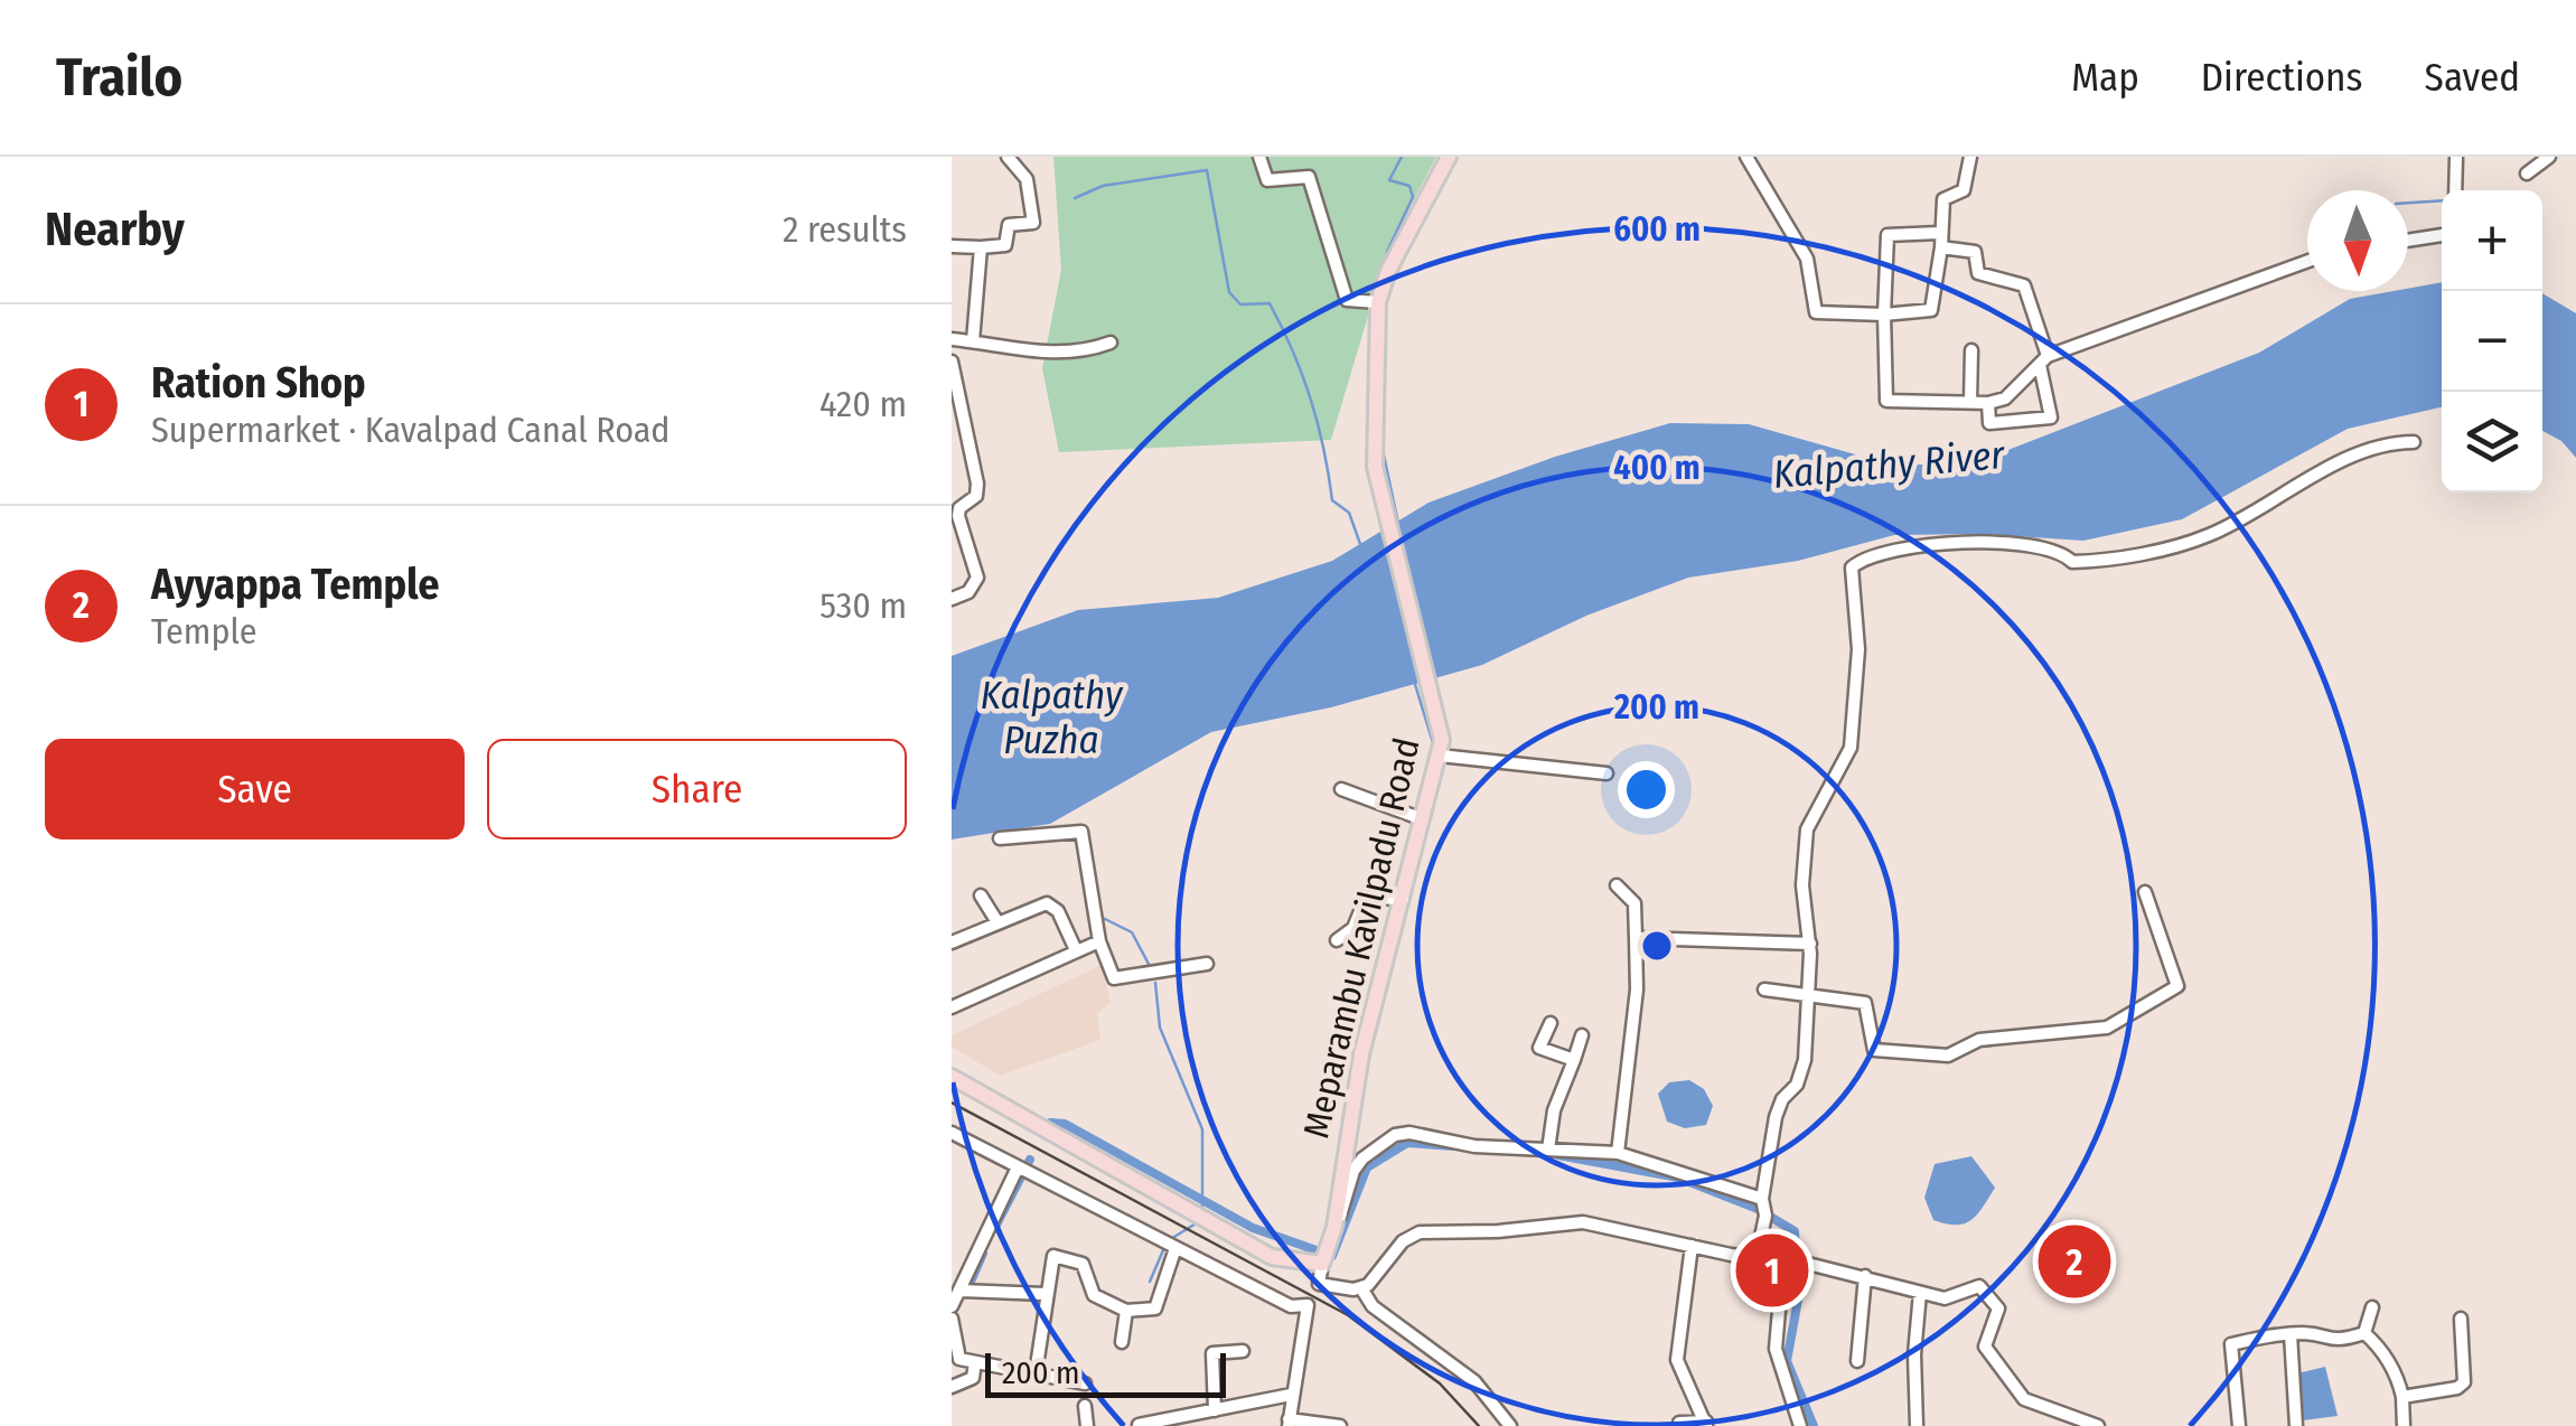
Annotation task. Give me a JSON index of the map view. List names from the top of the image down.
{
  "streets": {
    "main road": ["Meparambu Kavilpadu Road"]
  },
  "water": ["Kalpathy River", "Kalpathy Puzha"],
  "scale_bar": "200 m",
  "north": "bottom",
  "page": {
    "header": "Trailo",
    "nav": ["Map", "Directions", "Saved"],
    "heading": ["Nearby", "2 results"],
    "map_buttons": ["+", "−"],
    "list": [
      {
        "mark": "1",
        "name": "Ration Shop",
        "note": "Supermarket · Kavalpad Canal Road",
        "value": "420 m"
      },
      {
        "mark": "2",
        "name": "Ayyappa Temple",
        "note": "Temple",
        "value": "530 m"
      }
    ],
    "buttons": ["Save", "Share"],
    "pins": ["2", "1"],
    "scale": "200 m"
  },
  "rings": ["600 m", "400 m", "200 m"]
}
